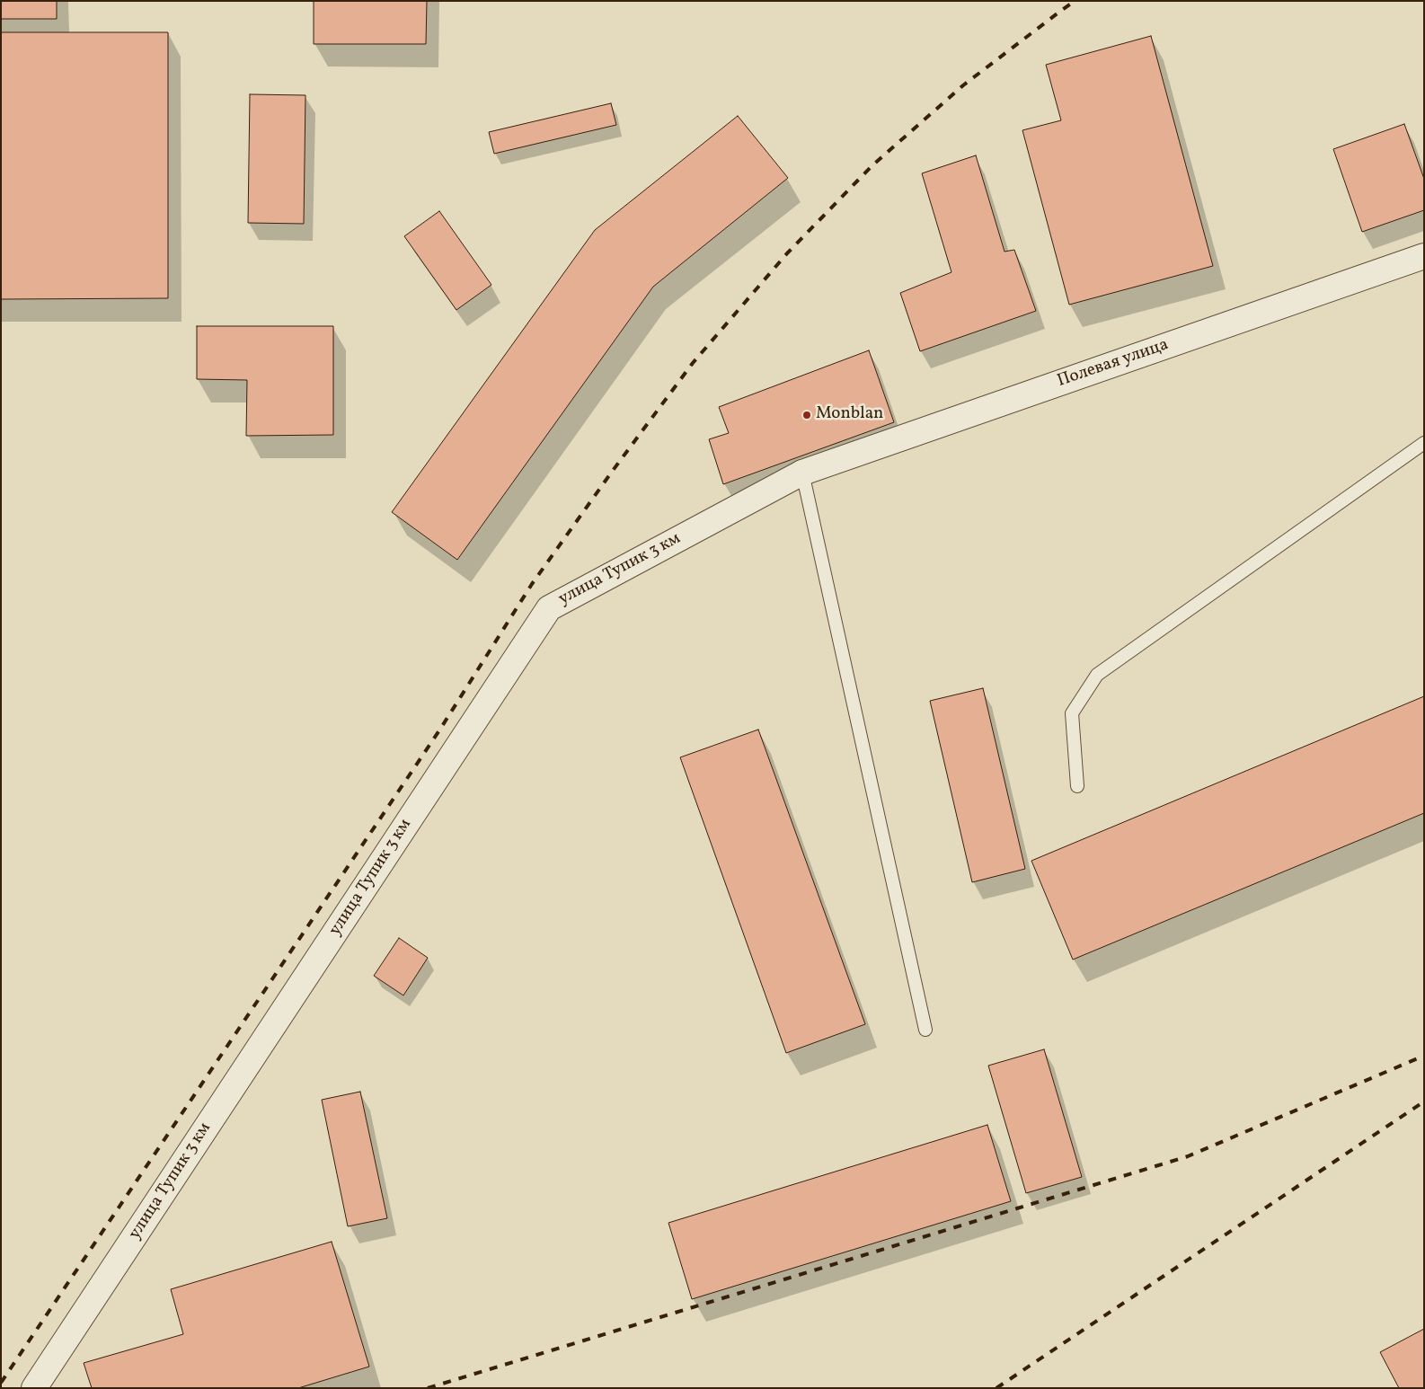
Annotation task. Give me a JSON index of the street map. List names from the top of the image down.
{
  "streets": {
    "street": ["Полевая улица", "улица Тупик 3 км"]
  },
  "crossings": [
    ["Полевая улица", "улица Тупик 3 км"]
  ],
  "places": ["Monblan"]
}
